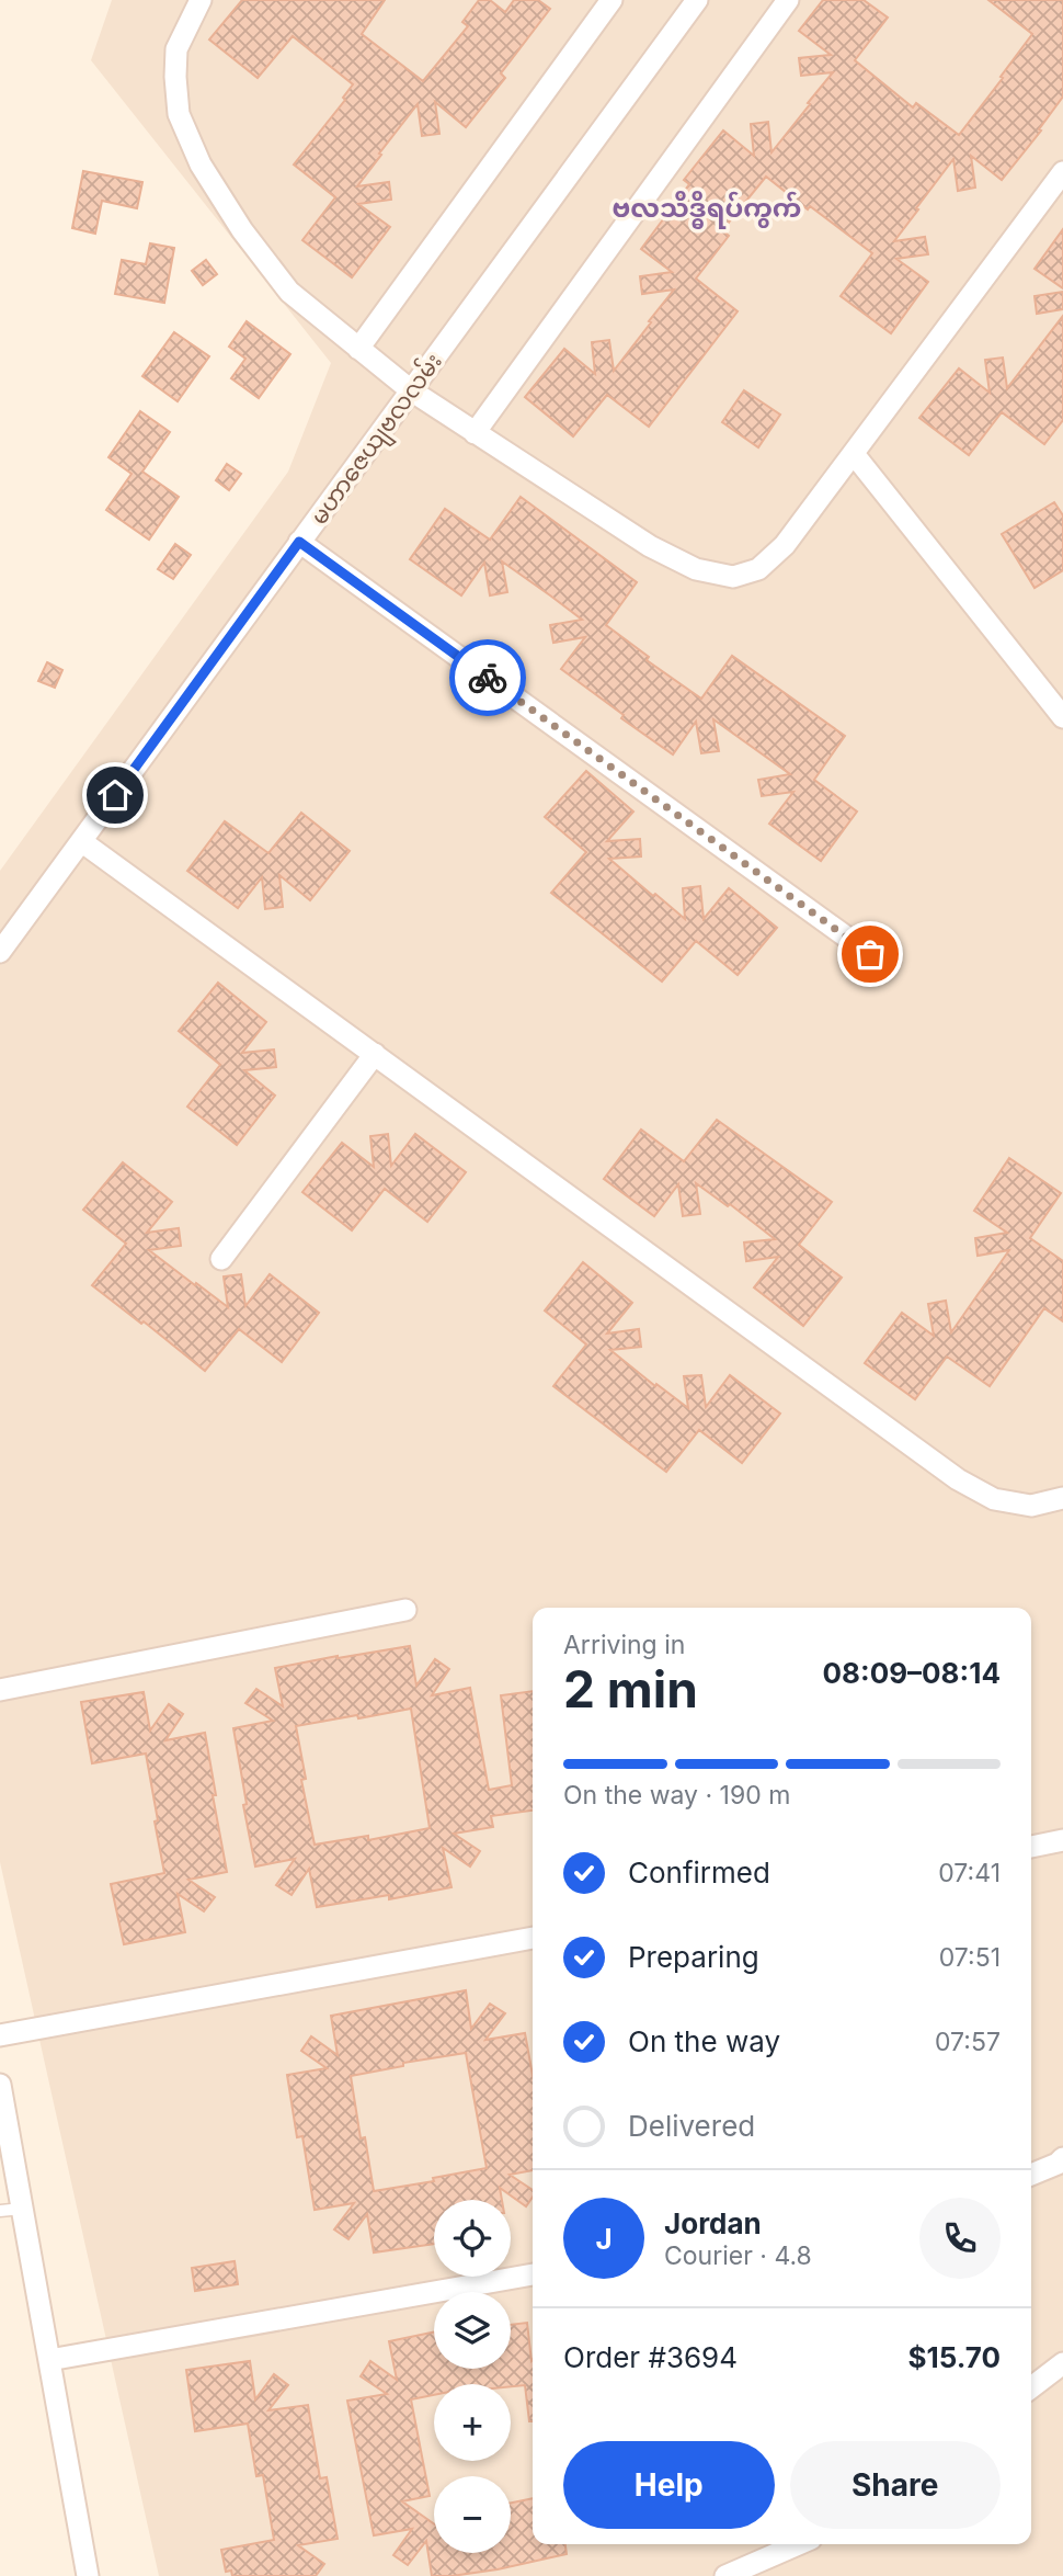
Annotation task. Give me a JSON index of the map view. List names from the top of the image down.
{
  "streets": {
    "street": ["မဟာဇေယျဗလလမ်း"]
  },
  "districts": ["ဗလသိဒ္ဓိရပ်ကွက်"],
  "page": {
    "heading": ["2 min", "Arriving in", "08:09–08:14"],
    "panel": [
      "Jordan",
      "Courier · 4.8",
      "Order #3694",
      "$15.70"
    ],
    "bar": "On the way · 190 m",
    "list": [
      ["Confirmed", "07:41"],
      ["Preparing", "07:51"],
      ["On the way", "07:57"],
      "Delivered"
    ],
    "round": "J",
    "map_buttons": ["+", "−"],
    "buttons": ["Help", "Share"]
  }
}
